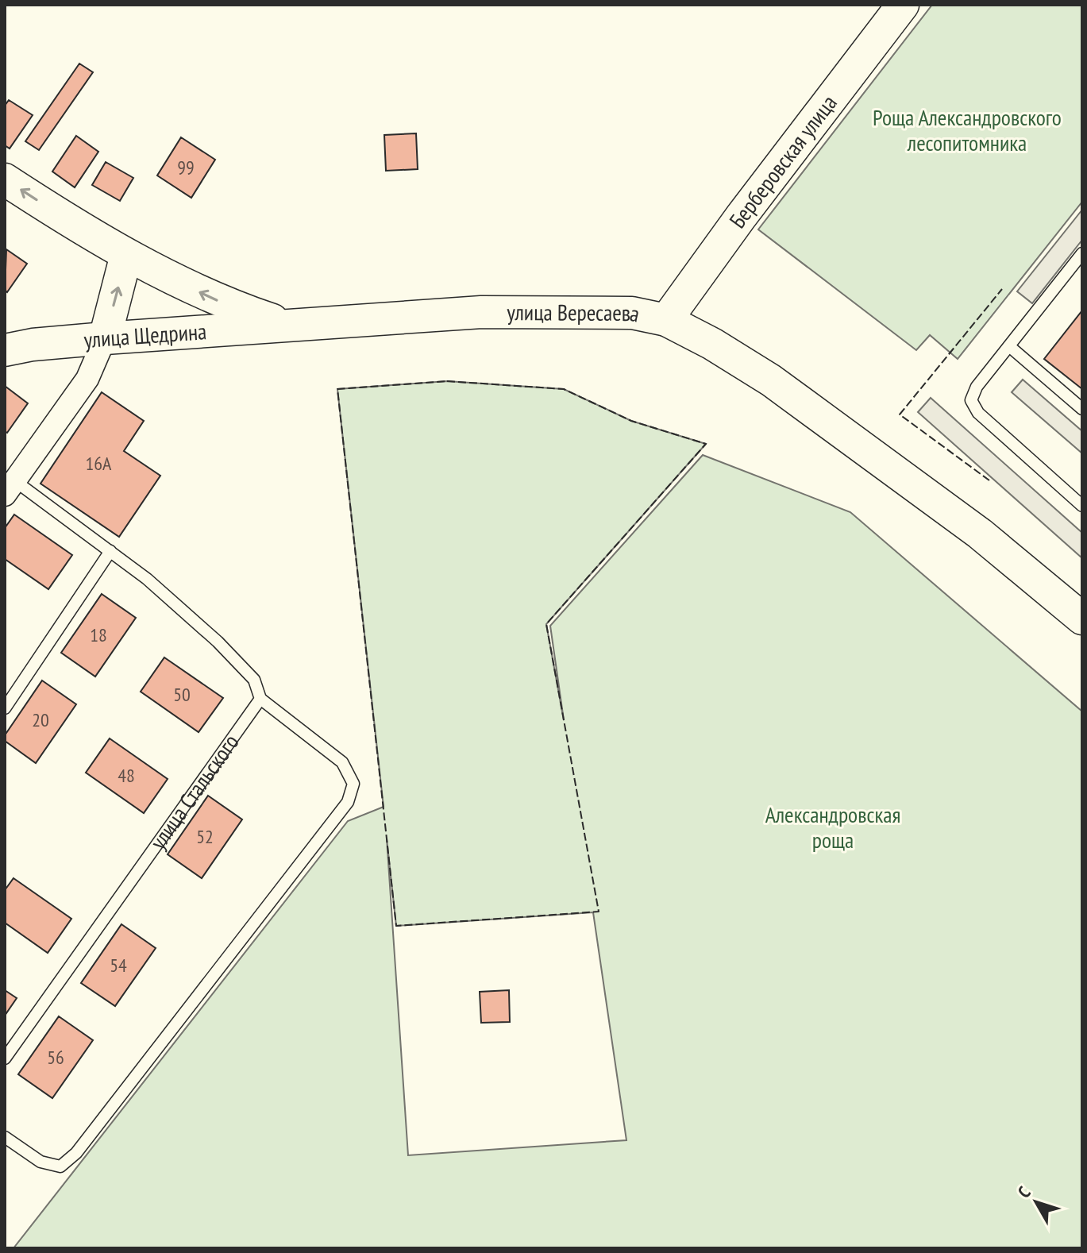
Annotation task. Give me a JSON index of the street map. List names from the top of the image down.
{
  "streets": {
    "main road": ["Берберовская улица", "улица Вересаева", "улица Щедрина"],
    "lane": ["улица Стальского"]
  },
  "crossings": [
    ["Берберовская улица", "улица Вересаева"],
    ["улица Вересаева", "улица Щедрина"]
  ],
  "parks": ["Роща Александровского лесопитомника", "Александровская роща"],
  "house_numbers": [
    "99",
    "16А",
    "18",
    "50",
    "20",
    "48",
    "52",
    "54",
    "56"
  ],
  "north": "top left"
}
